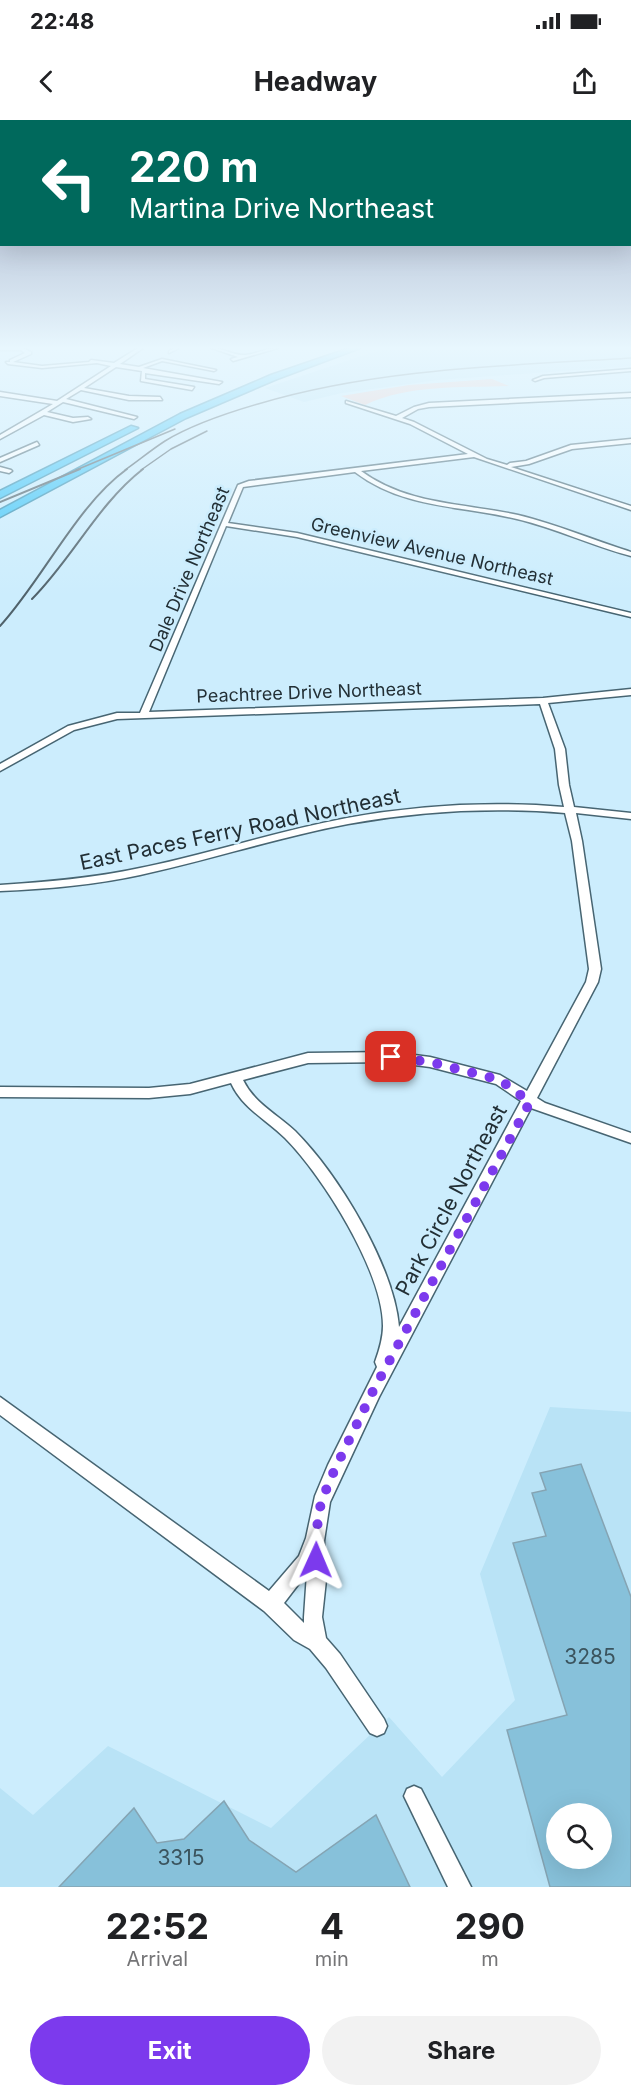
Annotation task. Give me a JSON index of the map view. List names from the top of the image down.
{
  "streets": {
    "street": [
      "Greenview Avenue Northeast",
      "Dale Drive Northeast",
      "Peachtree Drive Northeast",
      "East Paces Ferry Road Northeast",
      "Park Circle Northeast"
    ]
  },
  "crossings": [
    ["Greenview Avenue Northeast", "Dale Drive Northeast"],
    ["Dale Drive Northeast", "Peachtree Drive Northeast"],
    ["Peachtree Drive Northeast", "Park Circle Northeast"],
    ["East Paces Ferry Road Northeast", "Park Circle Northeast"]
  ],
  "house_numbers": ["3285", "3315"],
  "page": {
    "status": "22:48",
    "header": "Headway",
    "turn": ["220 m", "Martina Drive Northeast"],
    "eta": [
      "22:52",
      "Arrival",
      "4",
      "min",
      "290",
      "m"
    ],
    "buttons": ["Exit", "Share"]
  }
}
